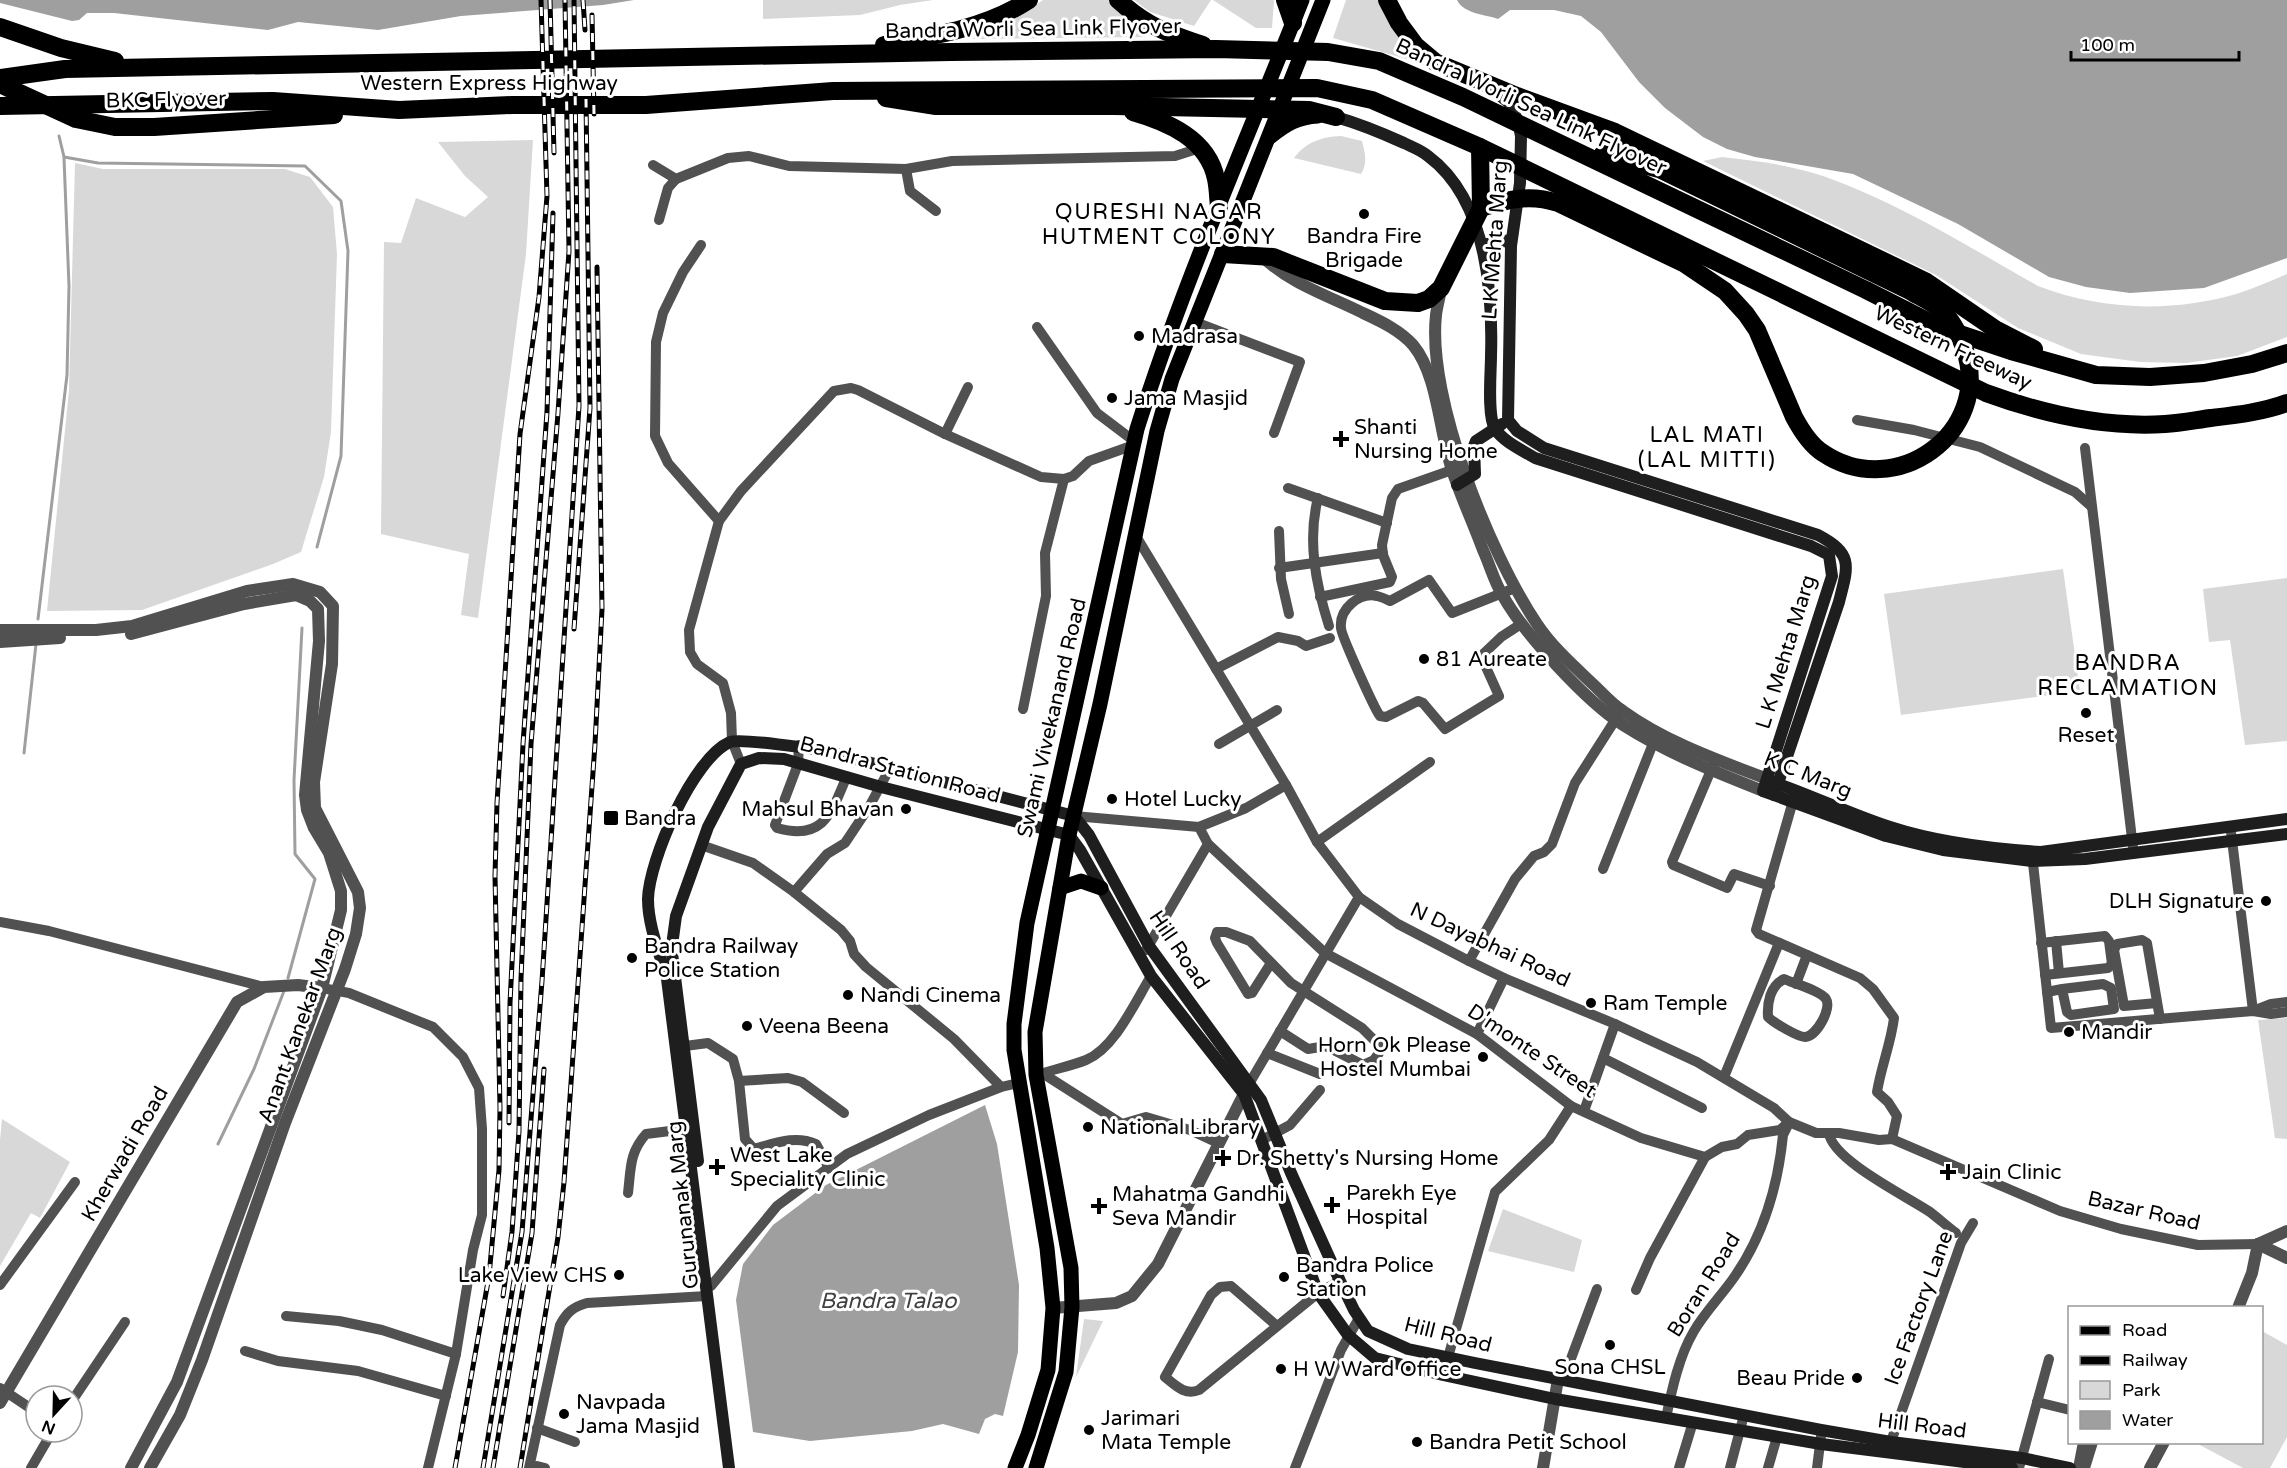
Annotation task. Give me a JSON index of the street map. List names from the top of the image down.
{
  "streets": {
    "highway": [
      "Bandra Worli Sea Link Flyover",
      "Western Express Highway",
      "BKC Flyover",
      "Western Freeway"
    ],
    "main road": [
      "L K Mehta Marg",
      "Swami Vivekanand Road",
      "Bandra Station Road",
      "K C Marg",
      "Hill Road",
      "Gurunanak Marg"
    ],
    "street": [
      "N Dayabhai Road",
      "Anant Kanekar Marg",
      "D'monte Street",
      "Kherwadi Road",
      "Bazar Road",
      "Boran Road",
      "Ice Factory Lane"
    ]
  },
  "crossings": [
    ["Bandra Worli Sea Link Flyover", "Western Express Highway"],
    ["Western Express Highway", "BKC Flyover"],
    ["L K Mehta Marg", "K C Marg"],
    ["Swami Vivekanand Road", "Bandra Station Road"],
    ["Swami Vivekanand Road", "N Dayabhai Road"],
    ["Swami Vivekanand Road", "Hill Road"],
    ["Bandra Station Road", "Hill Road"],
    ["Bandra Station Road", "Gurunanak Marg"],
    ["N Dayabhai Road", "Bazar Road"],
    ["N Dayabhai Road", "Boran Road"],
    ["Hill Road", "Boran Road"],
    ["Hill Road", "Ice Factory Lane"],
    ["Anant Kanekar Marg", "Kherwadi Road"]
  ],
  "districts": ["QURESHI NAGAR HUTMENT COLONY", "LAL MATI (LAL MITTI)", "BANDRA RECLAMATION"],
  "water": ["Bandra Talao"],
  "places": {
    "other": [
      "Bandra Fire Brigade",
      "Madrasa",
      "Jama Masjid",
      "81 Aureate",
      "Reset",
      "Hotel Lucky",
      "Mahsul Bhavan",
      "DLH Signature",
      "Bandra Railway Police Station",
      "Nandi Cinema",
      "Ram Temple",
      "Veena Beena",
      "Mandir",
      "Horn Ok Please Hostel Mumbai",
      "National Library",
      "Lake View CHS",
      "Bandra Police Station",
      "Sona CHSL",
      "H W Ward Office",
      "Beau Pride",
      "Navpada Jama Masjid",
      "Jarimari Mata Temple",
      "Bandra Petit School"
    ],
    "health": [
      "Shanti Nursing Home",
      "Dr. Shetty's Nursing Home",
      "West Lake Speciality Clinic",
      "Jain Clinic",
      "Parekh Eye Hospital",
      "Mahatma Gandhi Seva Mandir"
    ],
    "transit": ["Bandra"]
  },
  "legend": [
    "Road",
    "Railway",
    "Park",
    "Water"
  ],
  "scale_bar": "100 m",
  "north": "bottom"
}
